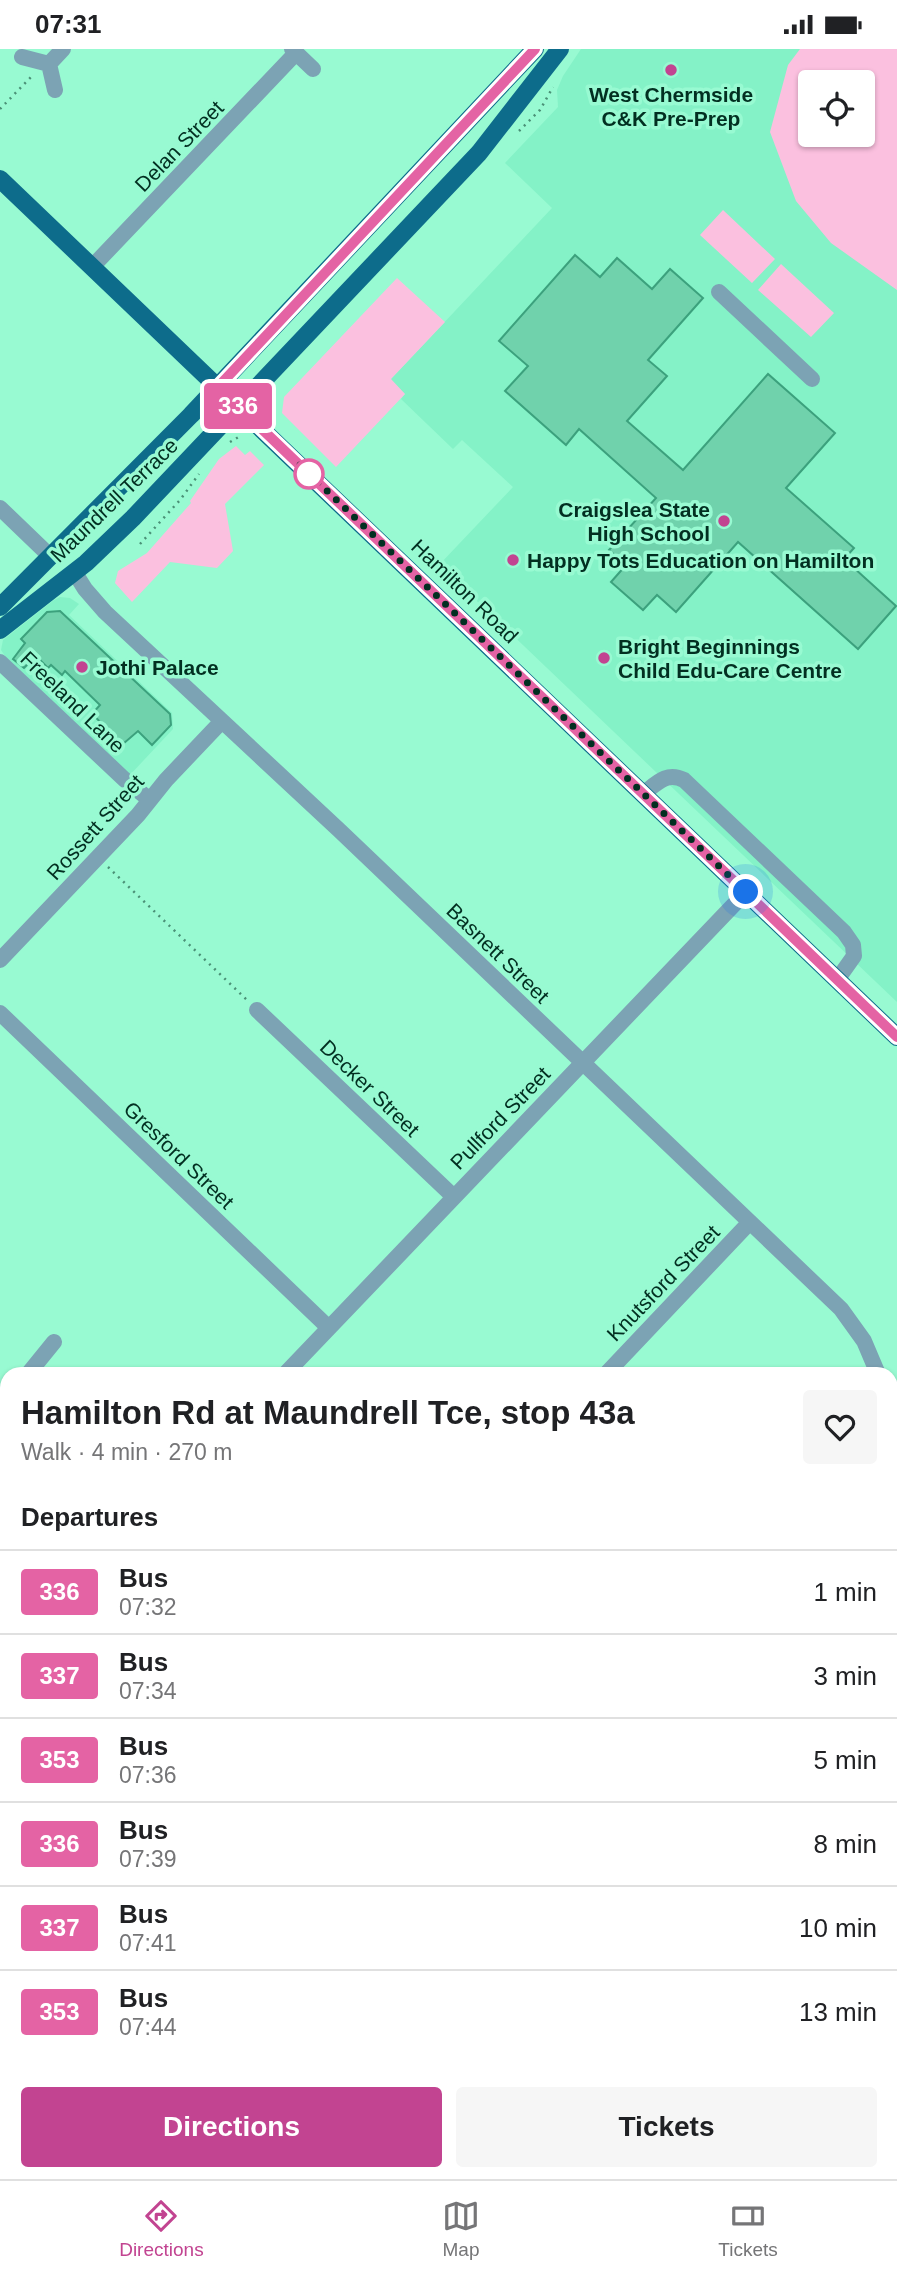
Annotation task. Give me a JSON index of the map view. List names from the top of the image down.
{
  "streets": {
    "main road": ["Maundrell Terrace", "Hamilton Road"],
    "street": [
      "Delan Street",
      "Freeland Lane",
      "Rossett Street",
      "Basnett Street",
      "Decker Street",
      "Pullford Street",
      "Gresford Street",
      "Knutsford Street"
    ]
  },
  "crossings": [
    ["Delan Street", "Hamilton Road"],
    ["Maundrell Terrace", "Hamilton Road"],
    ["Maundrell Terrace", "Basnett Street"],
    ["Hamilton Road", "Pullford Street"],
    ["Freeland Lane", "Rossett Street"],
    ["Rossett Street", "Basnett Street"],
    ["Basnett Street", "Pullford Street"],
    ["Basnett Street", "Knutsford Street"],
    ["Decker Street", "Pullford Street"],
    ["Pullford Street", "Gresford Street"]
  ],
  "places": [
    "West Chermside C&K Pre-Prep",
    "Craigslea State High School",
    "Happy Tots Education on Hamilton",
    "Bright Beginnings Child Edu-Care Centre",
    "Jothi Palace"
  ],
  "lines": ["bus line 336"],
  "page": {
    "status": "07:31",
    "on_map": "336",
    "heading": [
      ["Hamilton Rd at Maundrell Tce, stop 43a", "Walk · 4 min · 270 m"],
      "Departures"
    ],
    "list": [
      {
        "mark": "336",
        "name": "Bus",
        "note": "07:32",
        "value": "1 min"
      },
      {
        "mark": "337",
        "name": "Bus",
        "note": "07:34",
        "value": "3 min"
      },
      {
        "mark": "353",
        "name": "Bus",
        "note": "07:36",
        "value": "5 min"
      },
      {
        "mark": "336",
        "name": "Bus",
        "note": "07:39",
        "value": "8 min"
      },
      {
        "mark": "337",
        "name": "Bus",
        "note": "07:41",
        "value": "10 min"
      },
      {
        "mark": "353",
        "name": "Bus",
        "note": "07:44",
        "value": "13 min"
      }
    ],
    "buttons": ["Directions", "Tickets"],
    "tabs": ["Directions", "Map", "Tickets"]
  }
}
